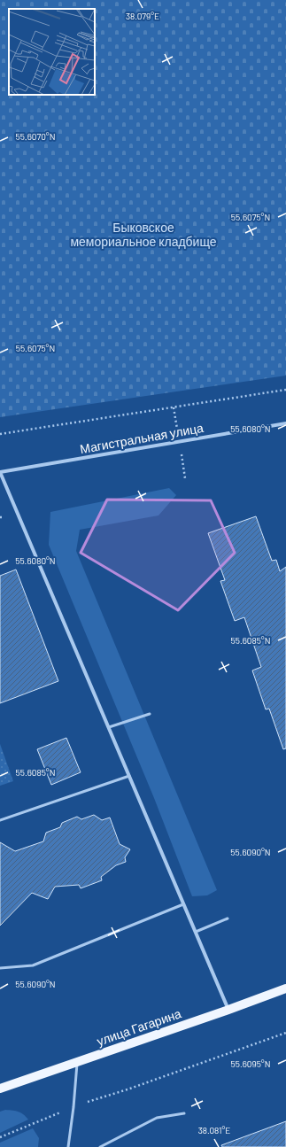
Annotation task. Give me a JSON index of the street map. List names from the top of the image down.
{
  "streets": {
    "main road": ["улица Гагарина"],
    "street": ["Магистральная улица"]
  },
  "parks": ["Быковское мемориальное кладбище"],
  "coordinates": [
    "38.079°E",
    "55.6070°N",
    "55.6075°N",
    "55.6080°N",
    "55.6085°N",
    "55.6090°N",
    "55.6095°N",
    "38.081°E"
  ]
}
